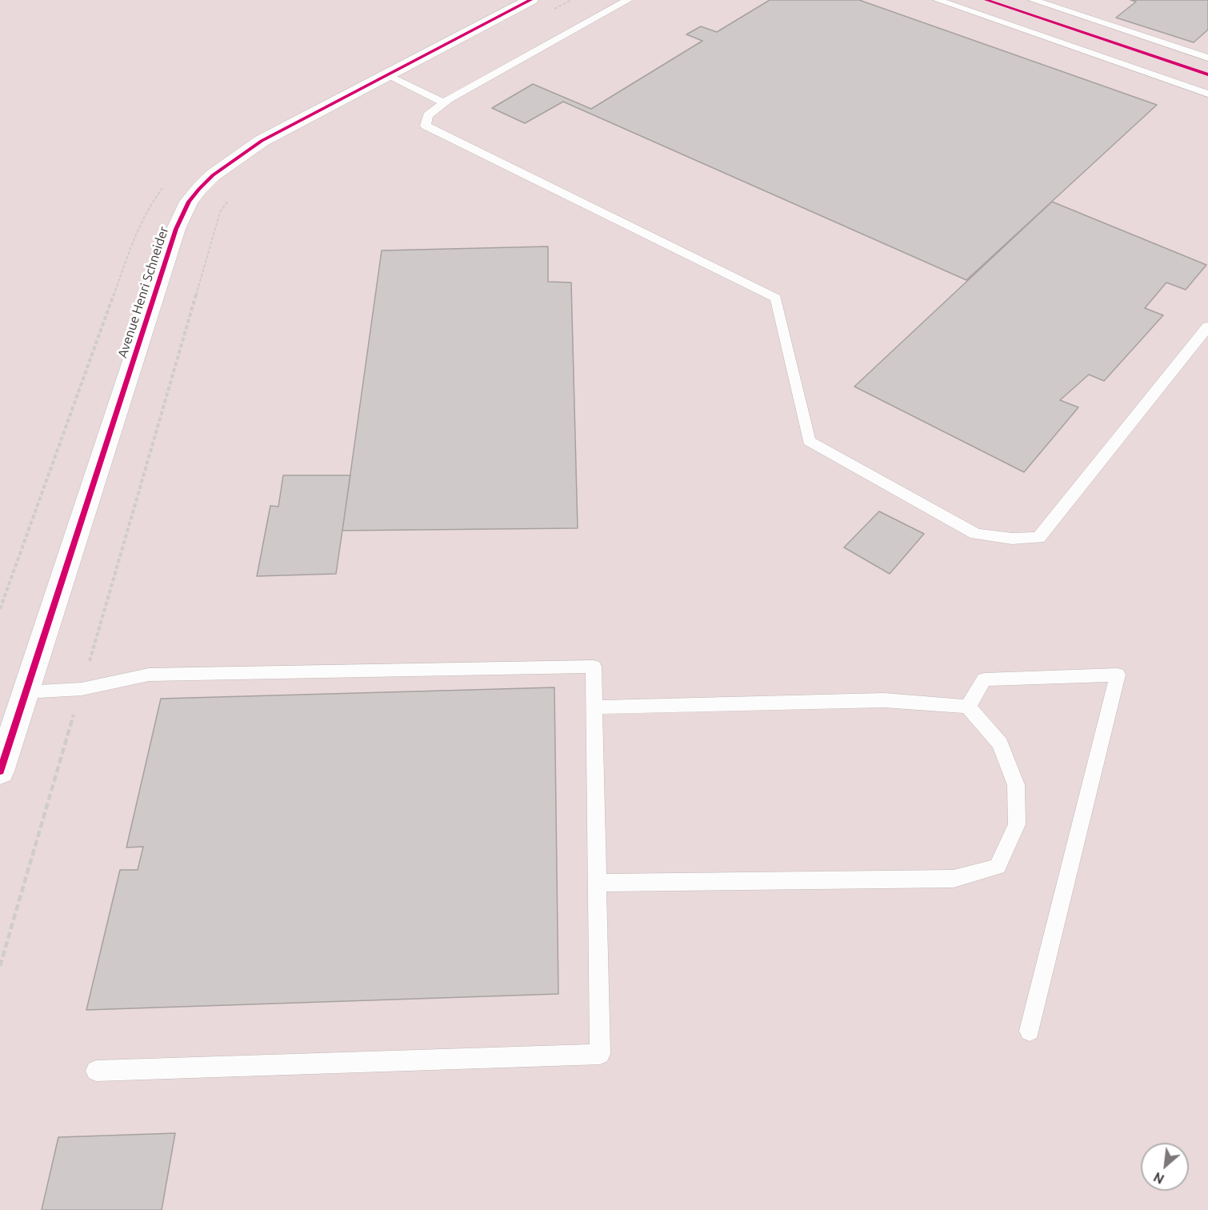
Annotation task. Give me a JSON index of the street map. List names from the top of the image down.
{
  "streets": {
    "street": ["Avenue Henri Schneider"]
  },
  "north": "bottom left"
}
